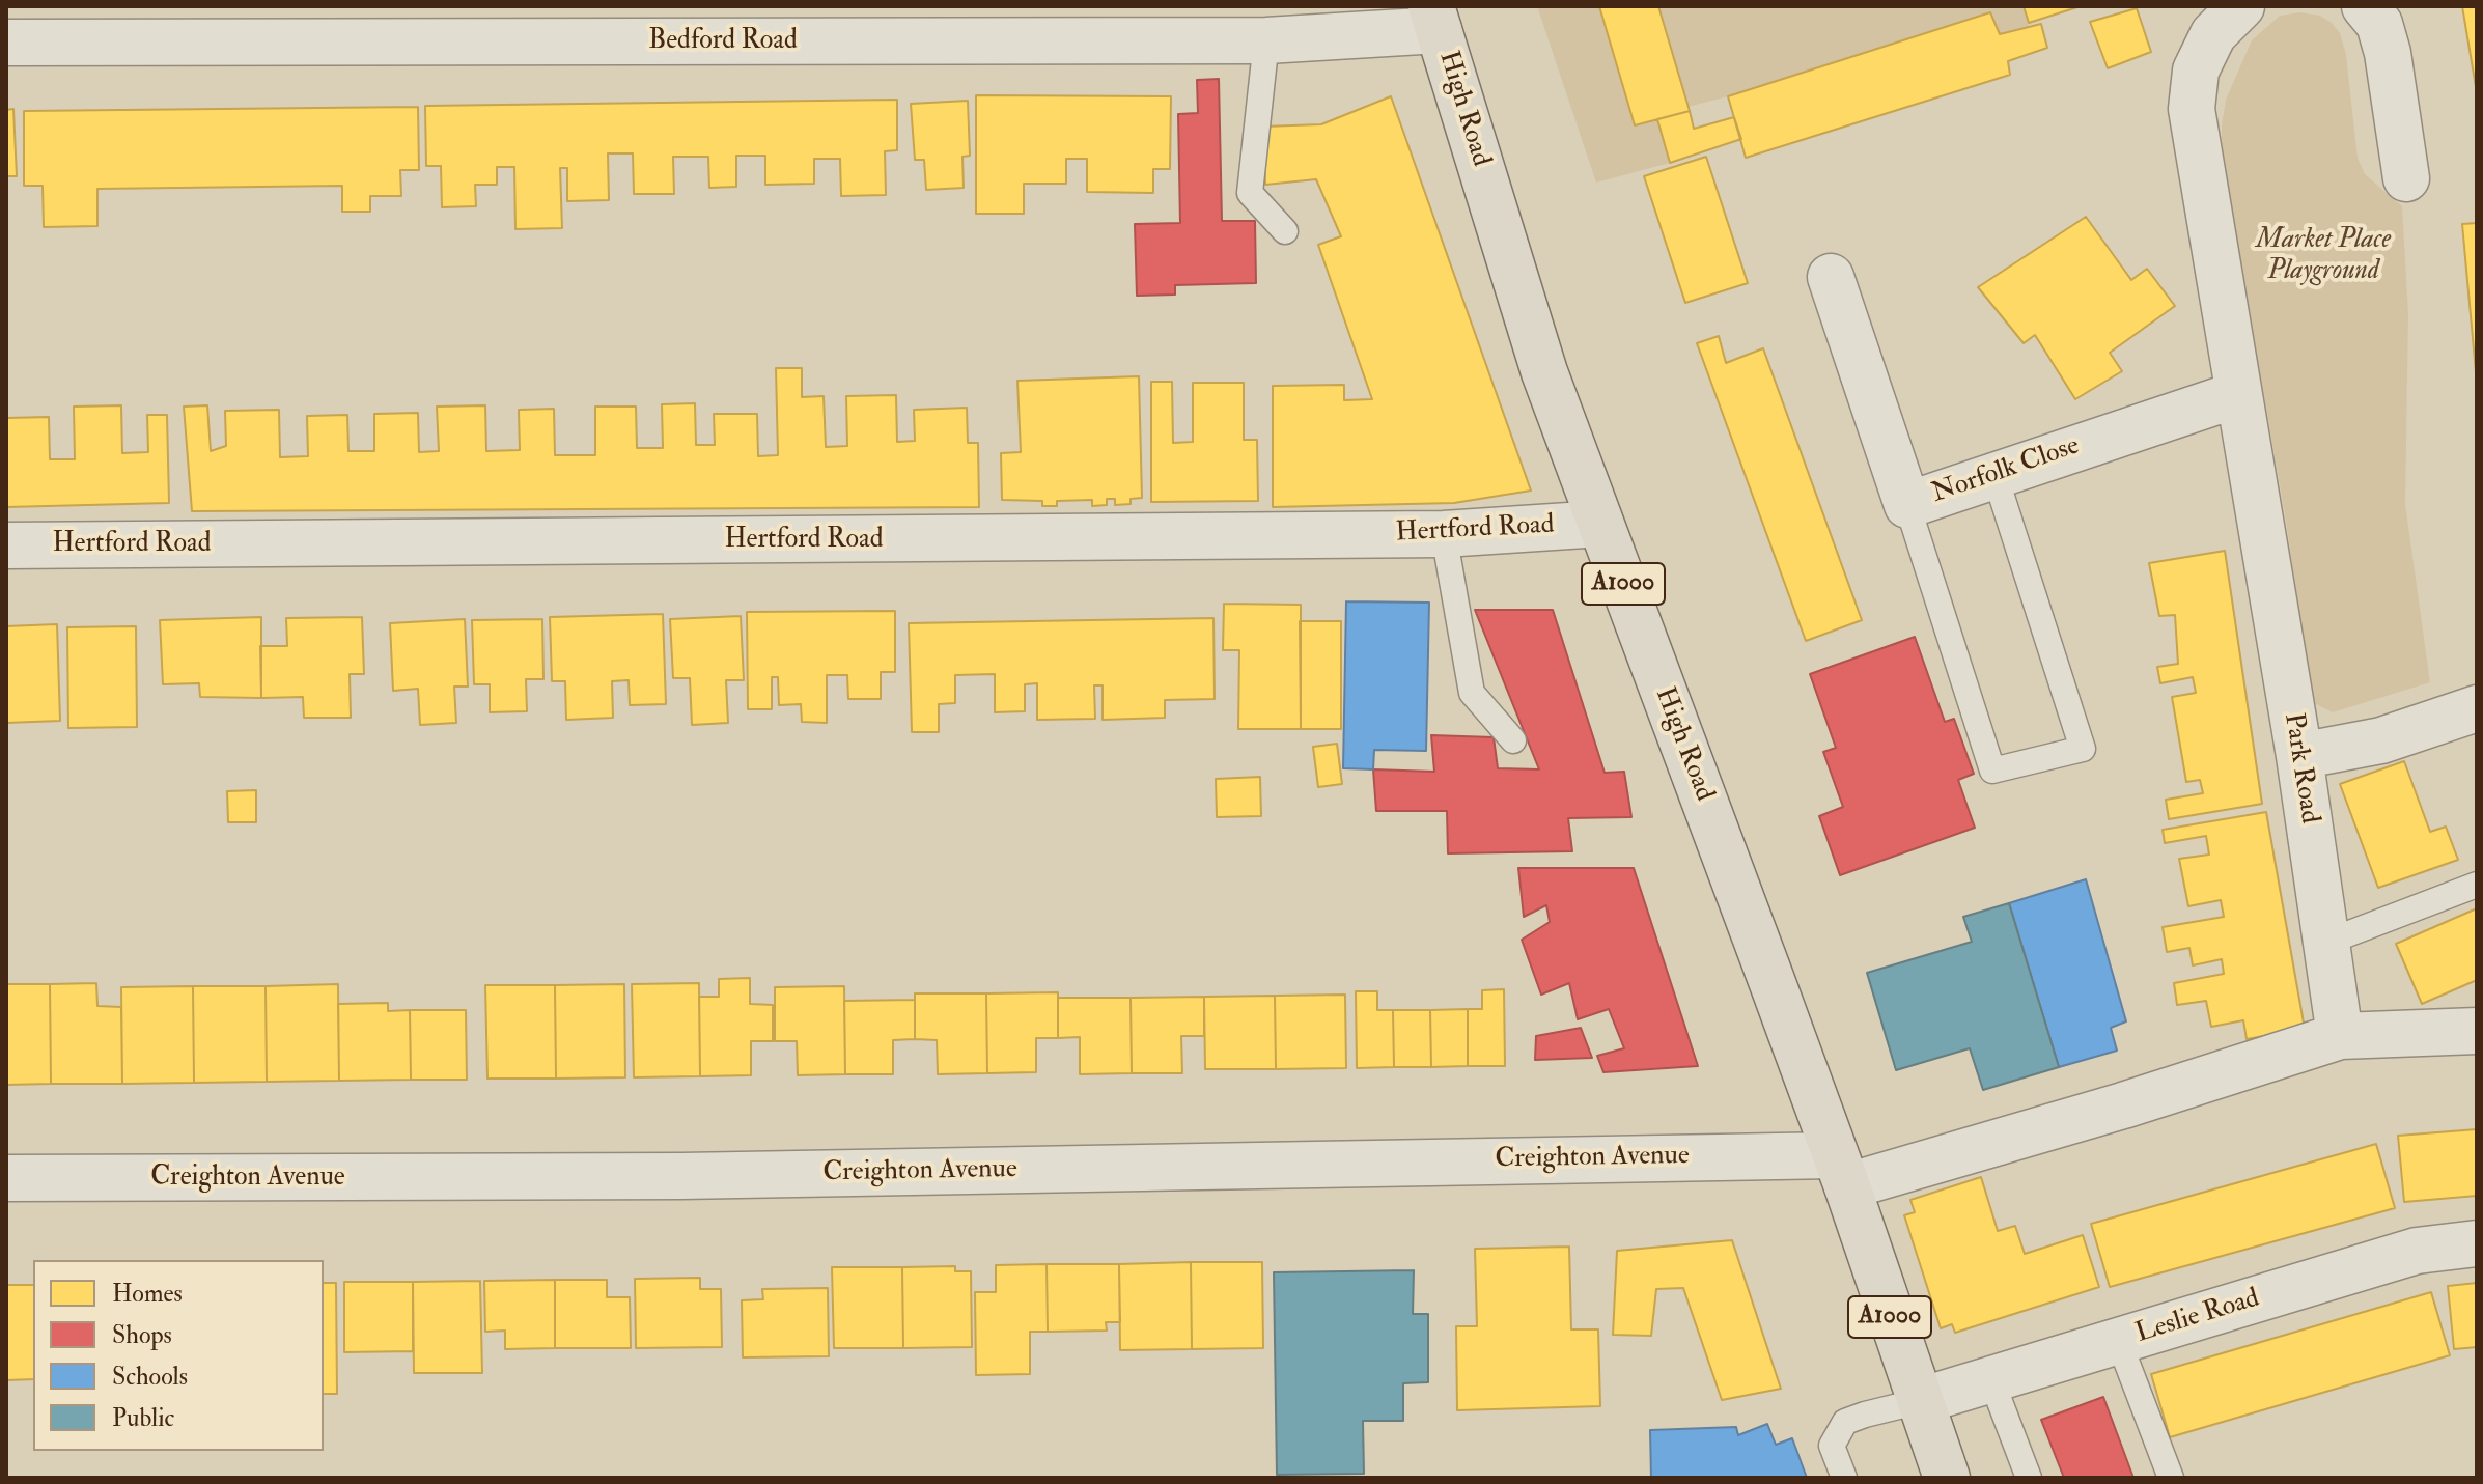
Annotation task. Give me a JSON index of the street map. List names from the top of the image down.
{
  "streets": {
    "main road": ["High Road", "A1000"],
    "street": [
      "Bedford Road",
      "Norfolk Close",
      "Hertford Road",
      "Park Road",
      "Creighton Avenue",
      "Leslie Road"
    ]
  },
  "crossings": [
    ["Bedford Road", "High Road"],
    ["High Road", "Hertford Road"],
    ["High Road", "Creighton Avenue"],
    ["High Road", "Leslie Road"],
    ["Norfolk Close", "Park Road"]
  ],
  "parks": ["Market Place Playground"],
  "legend": [
    "Homes",
    "Shops",
    "Schools",
    "Public"
  ]
}
